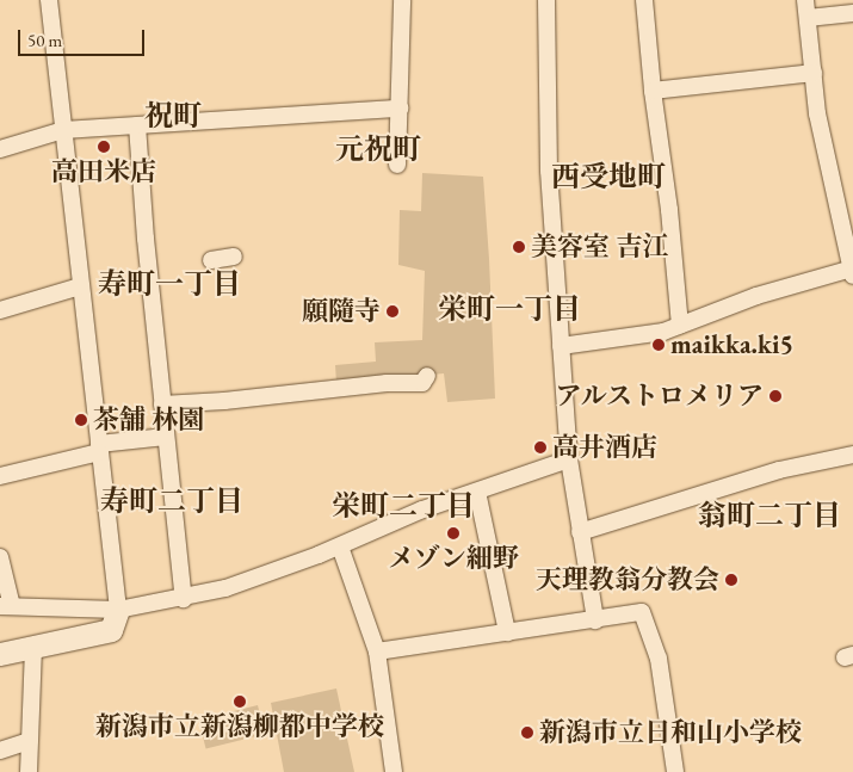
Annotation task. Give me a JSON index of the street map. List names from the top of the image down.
{
  "districts": [
    "祝町",
    "元祝町",
    "西受地町",
    "寿町一丁目",
    "栄町一丁目",
    "寿町二丁目",
    "栄町二丁目",
    "翁町二丁目"
  ],
  "places": [
    "高田米店",
    "美容室 吉江",
    "願隨寺",
    "maikka.ki5",
    "アルストロメリア",
    "茶舗 林園",
    "高井酒店",
    "メゾン細野",
    "天理教翁分教会",
    "新潟市立新潟柳都中学校",
    "新潟市立日和山小学校"
  ],
  "scale_bar": "50 m"
}
